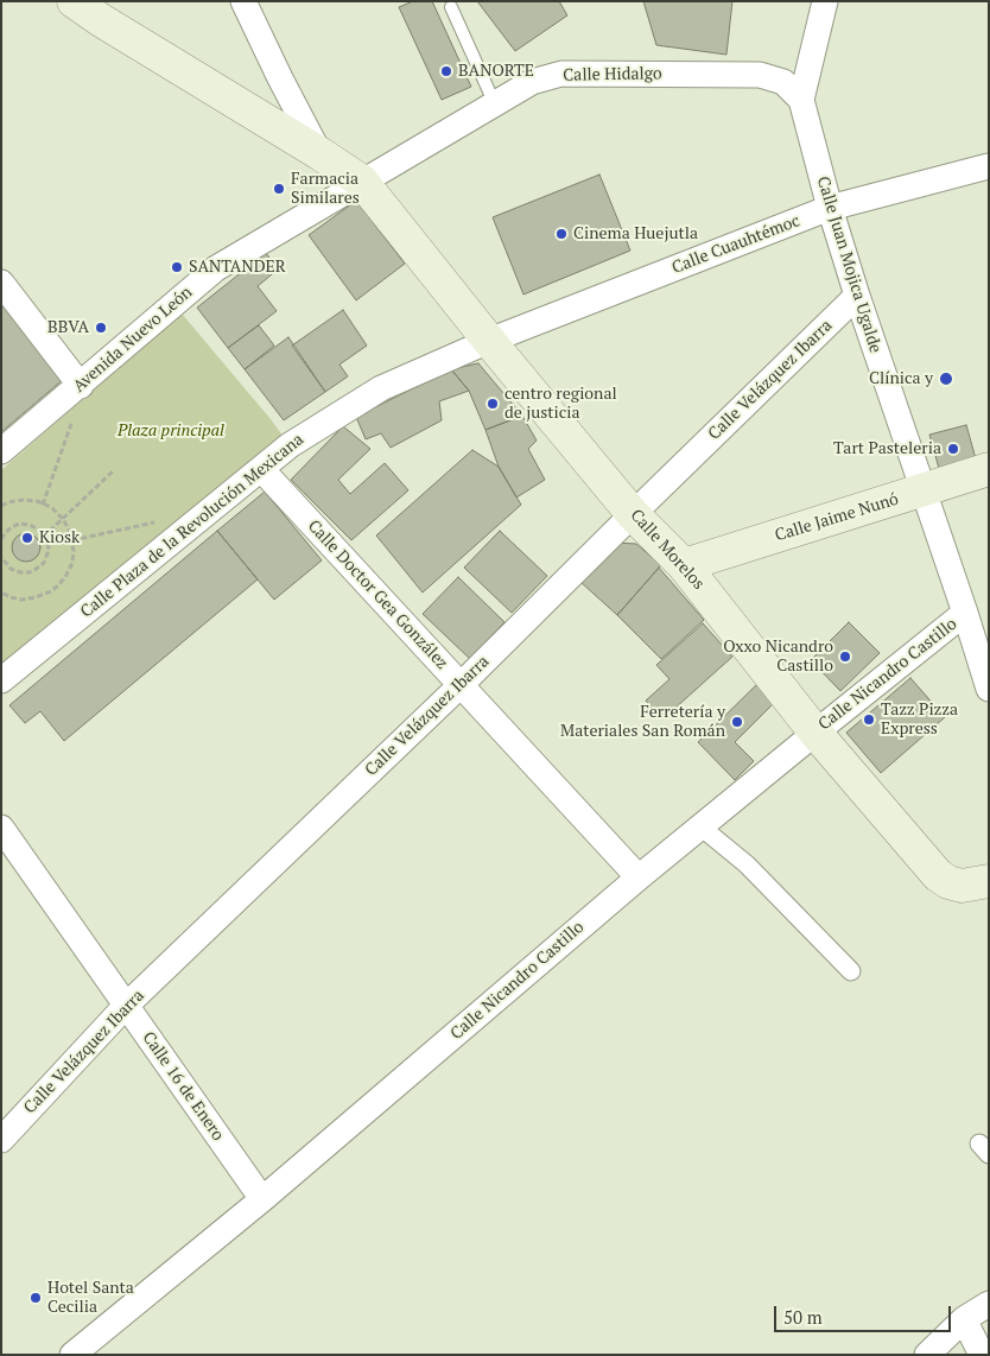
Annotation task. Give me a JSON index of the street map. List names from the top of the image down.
{
  "streets": {
    "main road": ["Calle Jaime Nunó", "Calle Morelos"],
    "street": [
      "Calle Hidalgo",
      "Calle Cuauhtémoc",
      "Calle Juan Mojica Ugalde",
      "Avenida Nuevo León",
      "Calle Velázquez Ibarra",
      "Calle Plaza de la Revolución Mexicana",
      "Calle Doctor Gea González",
      "Calle Nicandro Castillo",
      "Calle 16 de Enero"
    ]
  },
  "crossings": [
    ["Calle Hidalgo", "Calle Juan Mojica Ugalde"],
    ["Calle Hidalgo", "Avenida Nuevo León"],
    ["Calle Hidalgo", "Calle Morelos"],
    ["Calle Cuauhtémoc", "Calle Juan Mojica Ugalde"],
    ["Calle Cuauhtémoc", "Calle Plaza de la Revolución Mexicana"],
    ["Calle Cuauhtémoc", "Calle Morelos"],
    ["Calle Juan Mojica Ugalde", "Calle Velázquez Ibarra"],
    ["Calle Juan Mojica Ugalde", "Calle Jaime Nunó"],
    ["Calle Juan Mojica Ugalde", "Calle Nicandro Castillo"],
    ["Avenida Nuevo León", "Calle Morelos"],
    ["Calle Velázquez Ibarra", "Calle Morelos"],
    ["Calle Velázquez Ibarra", "Calle Doctor Gea González"],
    ["Calle Velázquez Ibarra", "Calle 16 de Enero"],
    ["Calle Jaime Nunó", "Calle Morelos"],
    ["Calle Plaza de la Revolución Mexicana", "Calle Morelos"],
    ["Calle Plaza de la Revolución Mexicana", "Calle Doctor Gea González"],
    ["Calle Morelos", "Calle Nicandro Castillo"],
    ["Calle Doctor Gea González", "Calle Nicandro Castillo"],
    ["Calle Nicandro Castillo", "Calle 16 de Enero"]
  ],
  "parks": ["Plaza principal"],
  "places": [
    "BANORTE",
    "Farmacia Similares",
    "Cinema Huejutla",
    "SANTANDER",
    "BBVA",
    "Clínica y",
    "centro regional de justicia",
    "Tart Pasteleria",
    "Kiosk",
    "Oxxo Nicandro Castillo",
    "Tazz Pizza Express",
    "Ferretería y Materiales San Román",
    "Hotel Santa Cecilia"
  ],
  "scale_bar": "50 m"
}
